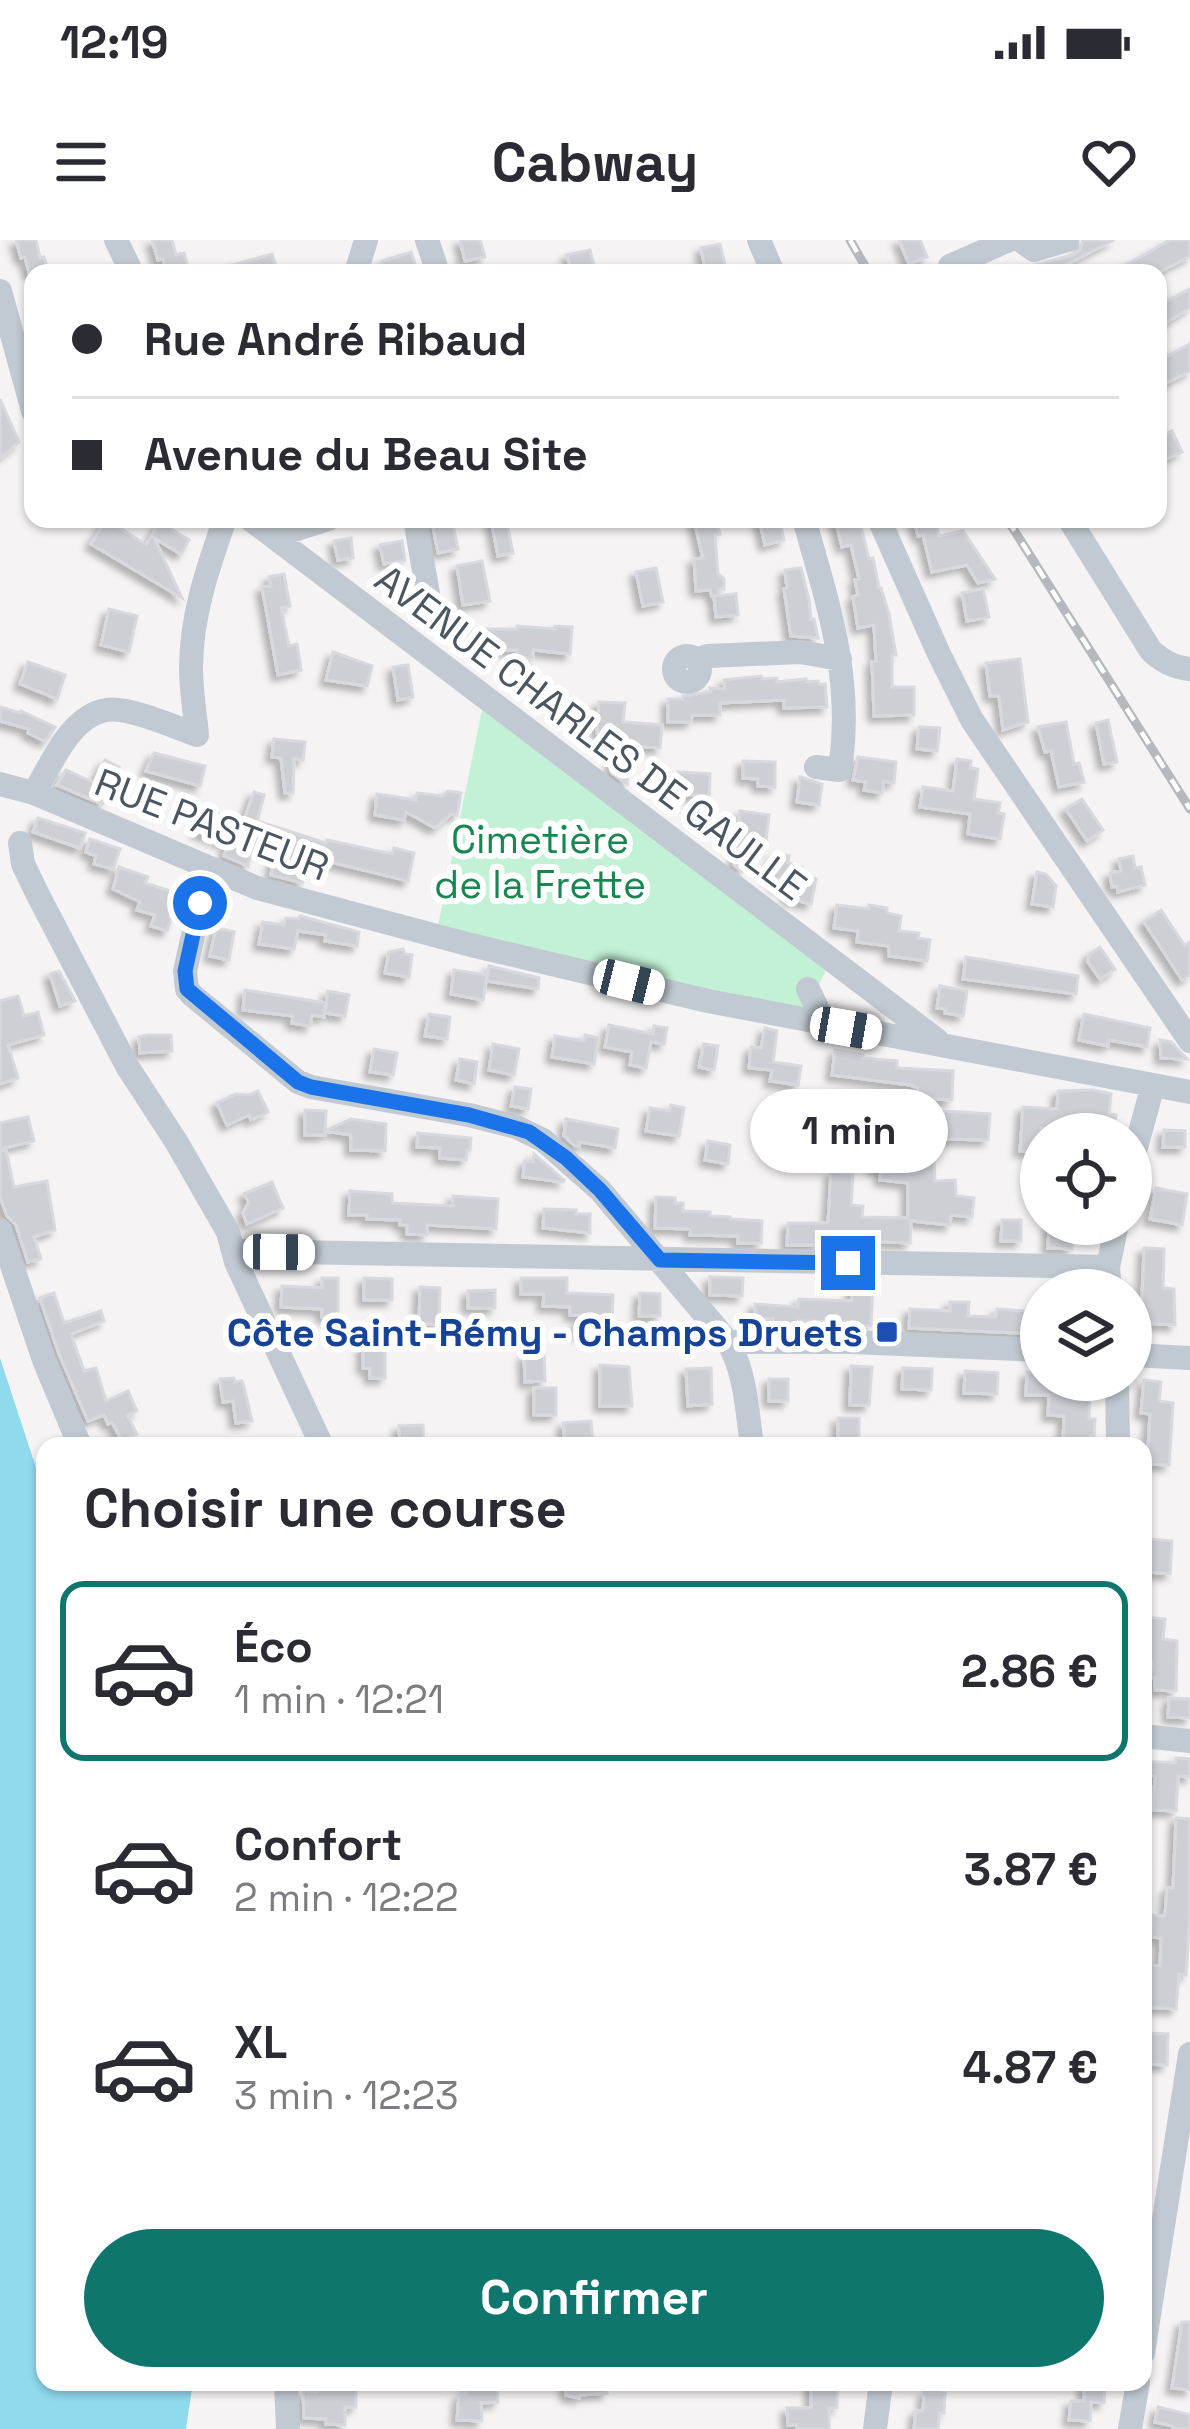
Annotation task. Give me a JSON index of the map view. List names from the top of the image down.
{
  "streets": {
    "street": ["AVENUE CHARLES DE GAULLE", "RUE PASTEUR"]
  },
  "crossings": [
    ["AVENUE CHARLES DE GAULLE", "RUE PASTEUR"]
  ],
  "parks": ["Cimetière de la Frette"],
  "places": {
    "transit": ["Côte Saint-Rémy - Champs Druets"]
  },
  "page": {
    "status": "12:19",
    "header": "Cabway",
    "banner": ["Rue André Ribaud", "Avenue du Beau Site"],
    "bubble": "1 min",
    "heading": "Choisir une course",
    "list": [
      {
        "name": "Éco",
        "note": "1 min · 12:21",
        "value": "2.86 €"
      },
      {
        "name": "Confort",
        "note": "2 min · 12:22",
        "value": "3.87 €"
      },
      {
        "name": "XL",
        "note": "3 min · 12:23",
        "value": "4.87 €"
      }
    ],
    "buttons": "Confirmer"
  }
}
